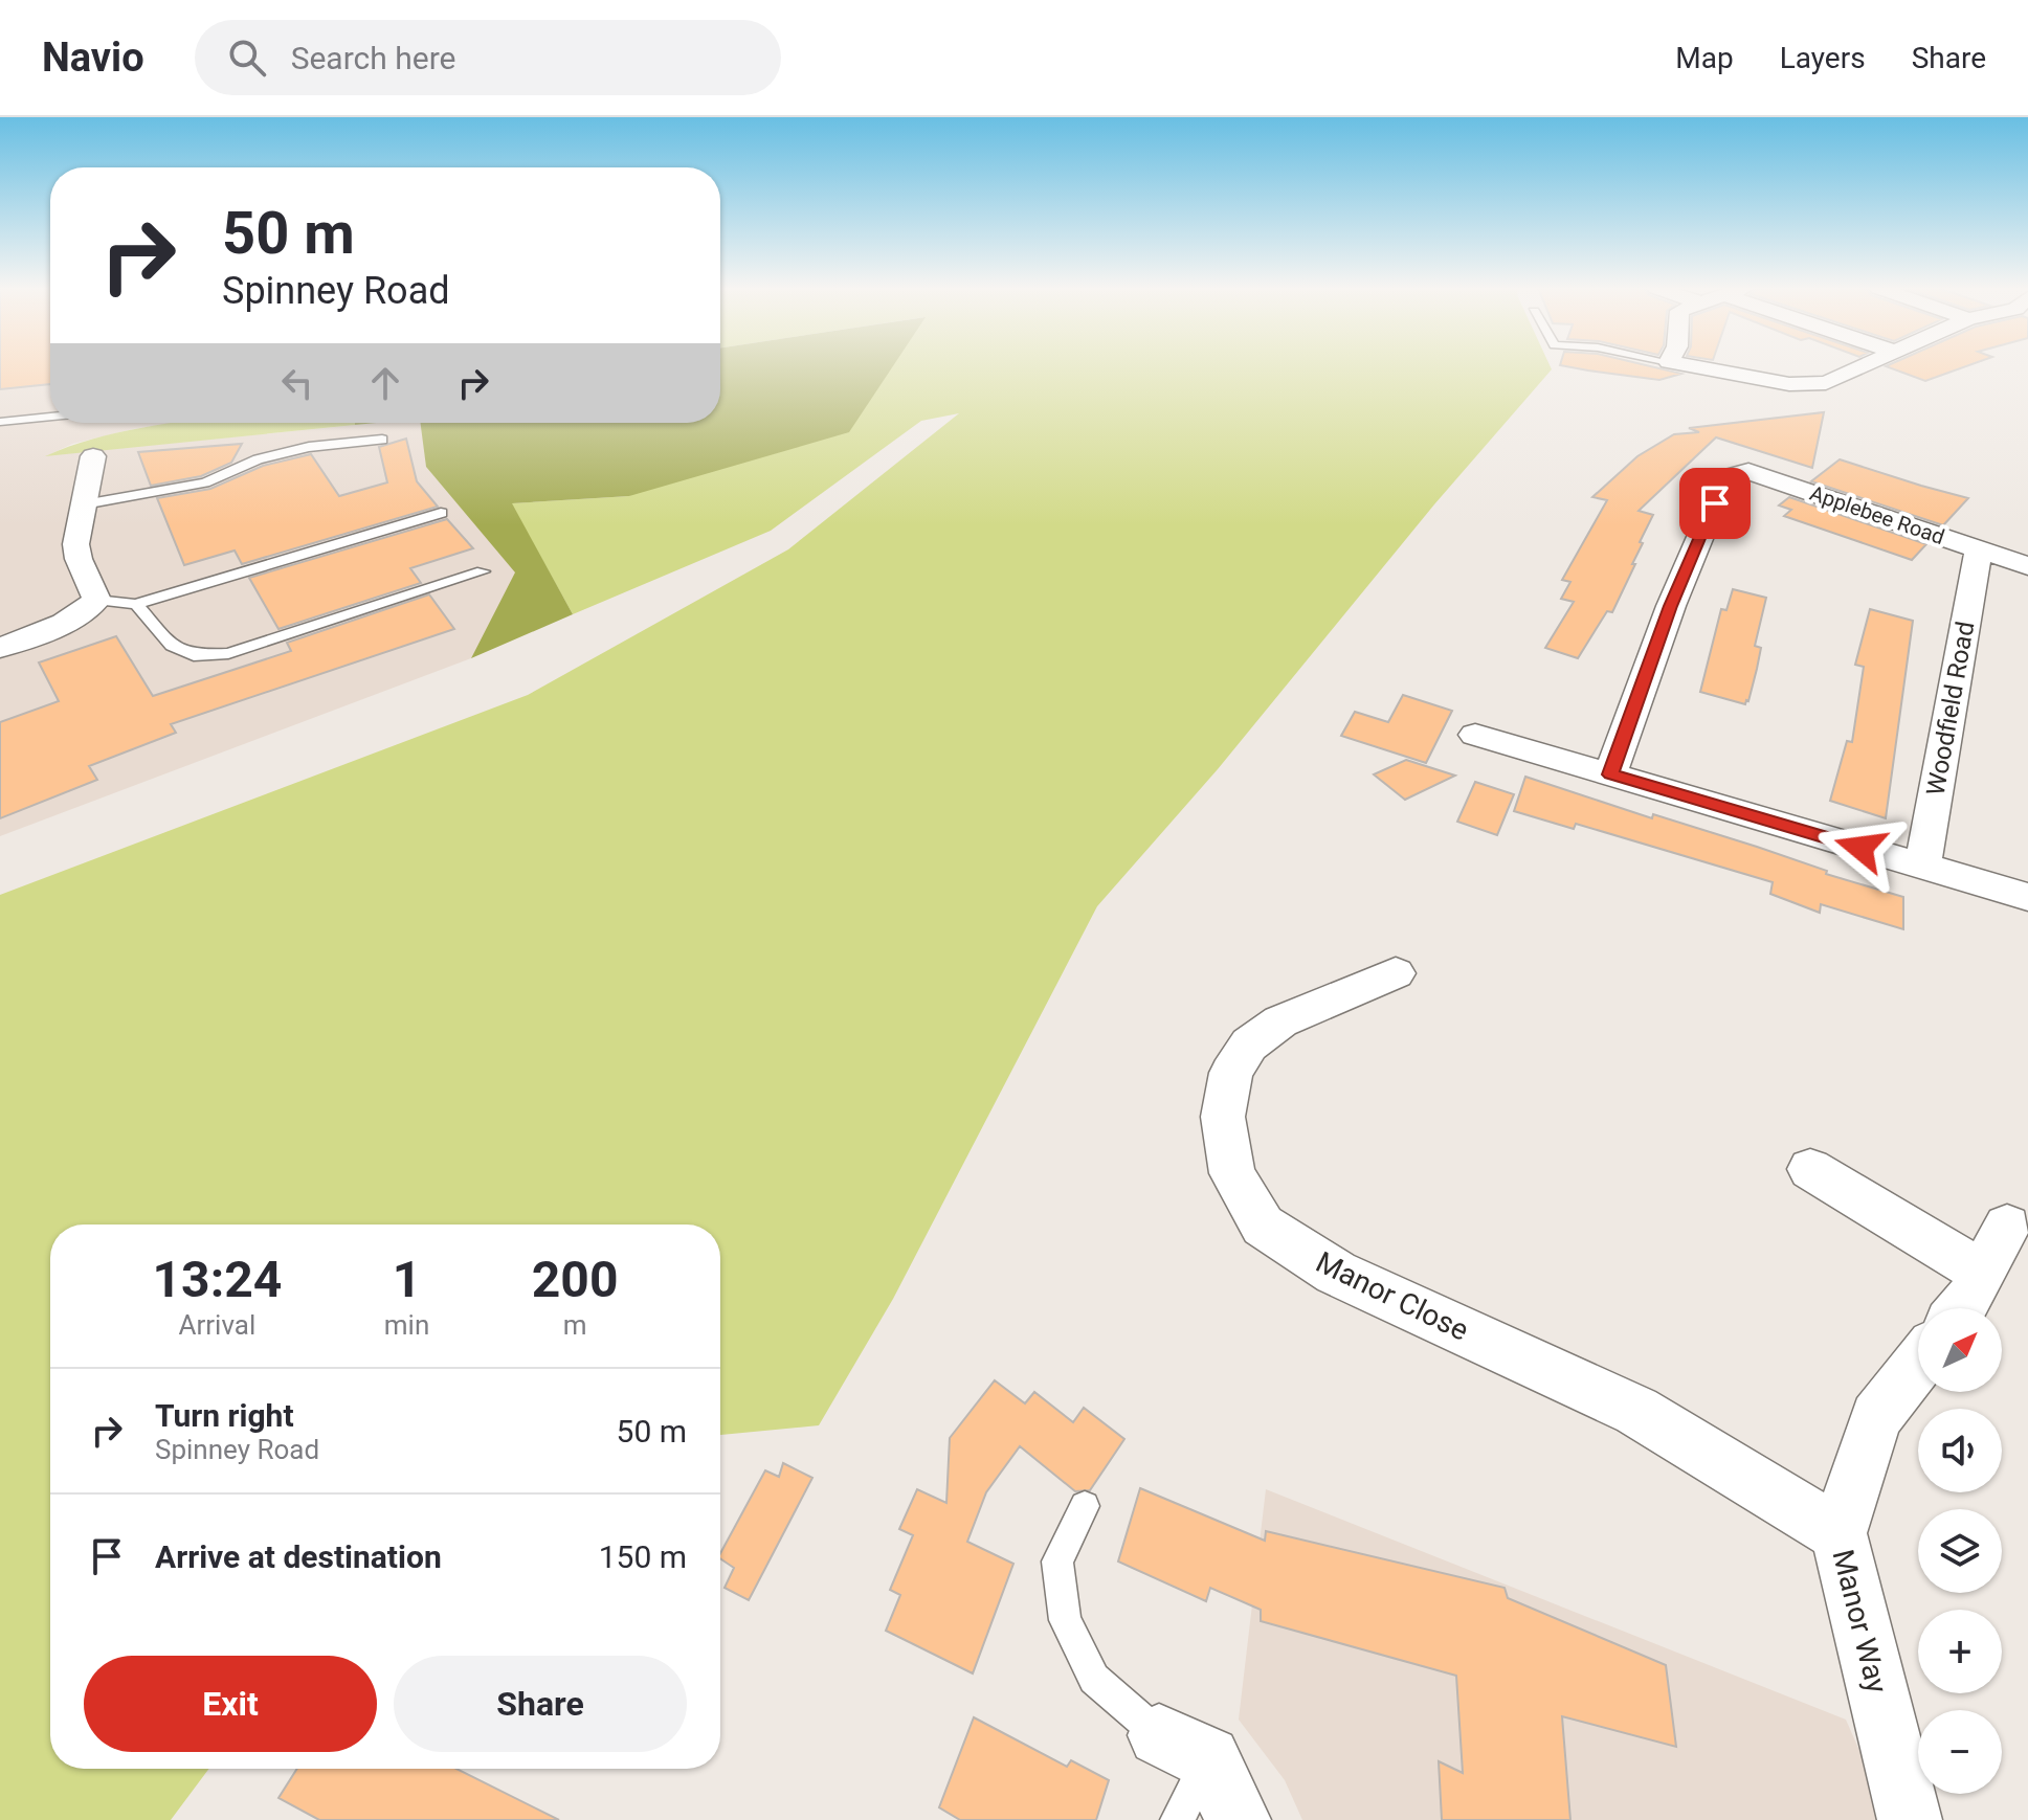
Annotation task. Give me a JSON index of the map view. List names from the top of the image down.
{
  "streets": {
    "street": [
      "Applebee Road",
      "Woodfield Road",
      "Manor Close",
      "Manor Way"
    ]
  },
  "crossings": [
    ["Applebee Road", "Woodfield Road"],
    ["Manor Close", "Manor Way"]
  ],
  "north": "top right",
  "page": {
    "header": "Navio",
    "search": "Search here",
    "nav": ["Map", "Layers", "Share"],
    "turn": ["50 m", "Spinney Road"],
    "eta": [
      "13:24",
      "Arrival",
      "1",
      "min",
      "200",
      "m"
    ],
    "map_buttons": ["+", "−"],
    "list": [
      {
        "name": "Turn right",
        "note": "Spinney Road",
        "value": "50 m"
      },
      {
        "name": "Arrive at destination",
        "value": "150 m"
      }
    ],
    "buttons": ["Exit", "Share"]
  }
}
